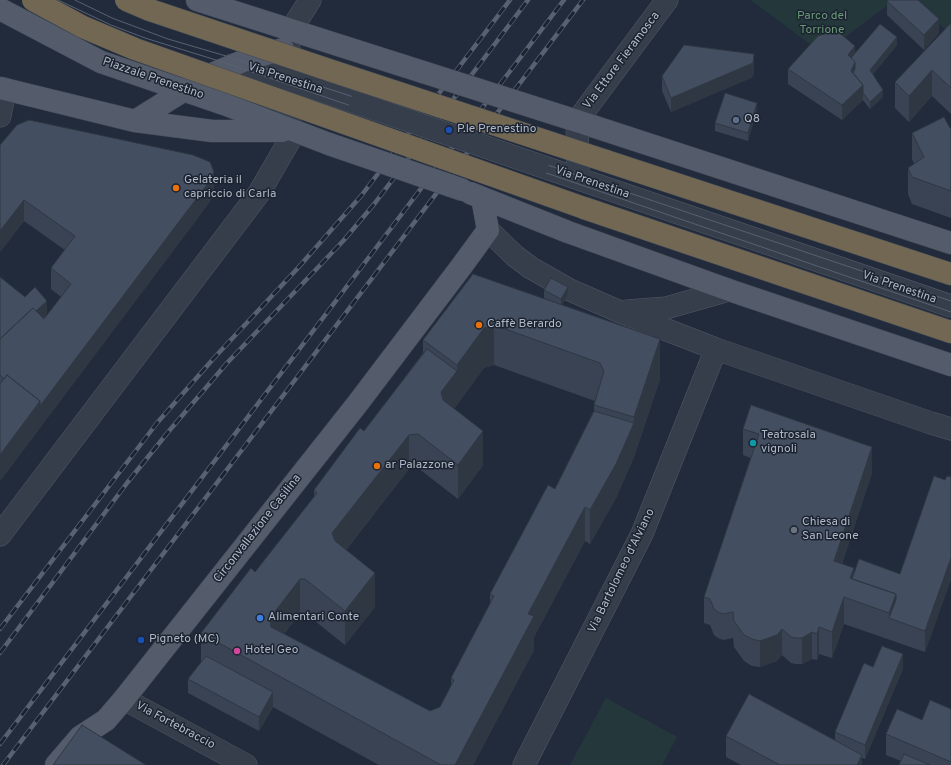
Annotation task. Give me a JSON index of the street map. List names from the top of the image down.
{
  "streets": {
    "main road": ["Piazzale Prenestino", "Circonvallazione Casilina"],
    "street": [
      "Via Ettore Fieramosca",
      "Via Prenestina",
      "Via Bartolomeo d'Alviano",
      "Via Fortebraccio"
    ]
  },
  "crossings": [
    ["Circonvallazione Casilina", "Via Fortebraccio"]
  ],
  "parks": ["Parco del Torrione"],
  "places": [
    "Q8",
    "P.le Prenestino",
    "Gelateria il capriccio di Carla",
    "Caffè Berardo",
    "Teatrosala vignoli",
    "ar Palazzone",
    "Chiesa di San Leone",
    "Alimentari Conte",
    "Pigneto (MC)",
    "Hotel Geo"
  ]
}
